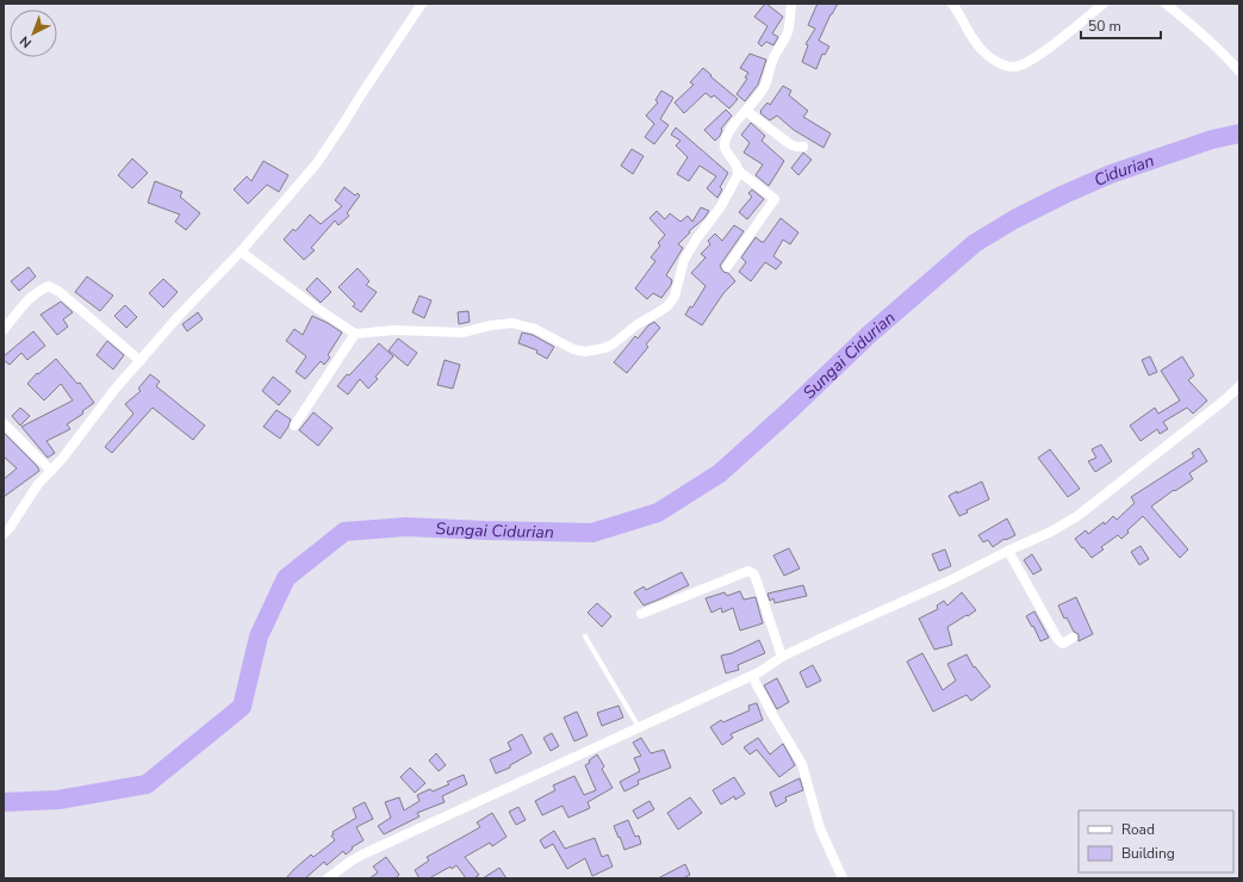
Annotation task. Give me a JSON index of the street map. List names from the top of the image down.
{
  "water": ["Cidurian", "Sungai Cidurian"],
  "legend": ["Road", "Building"],
  "scale_bar": "50 m",
  "north": "bottom left"
}
